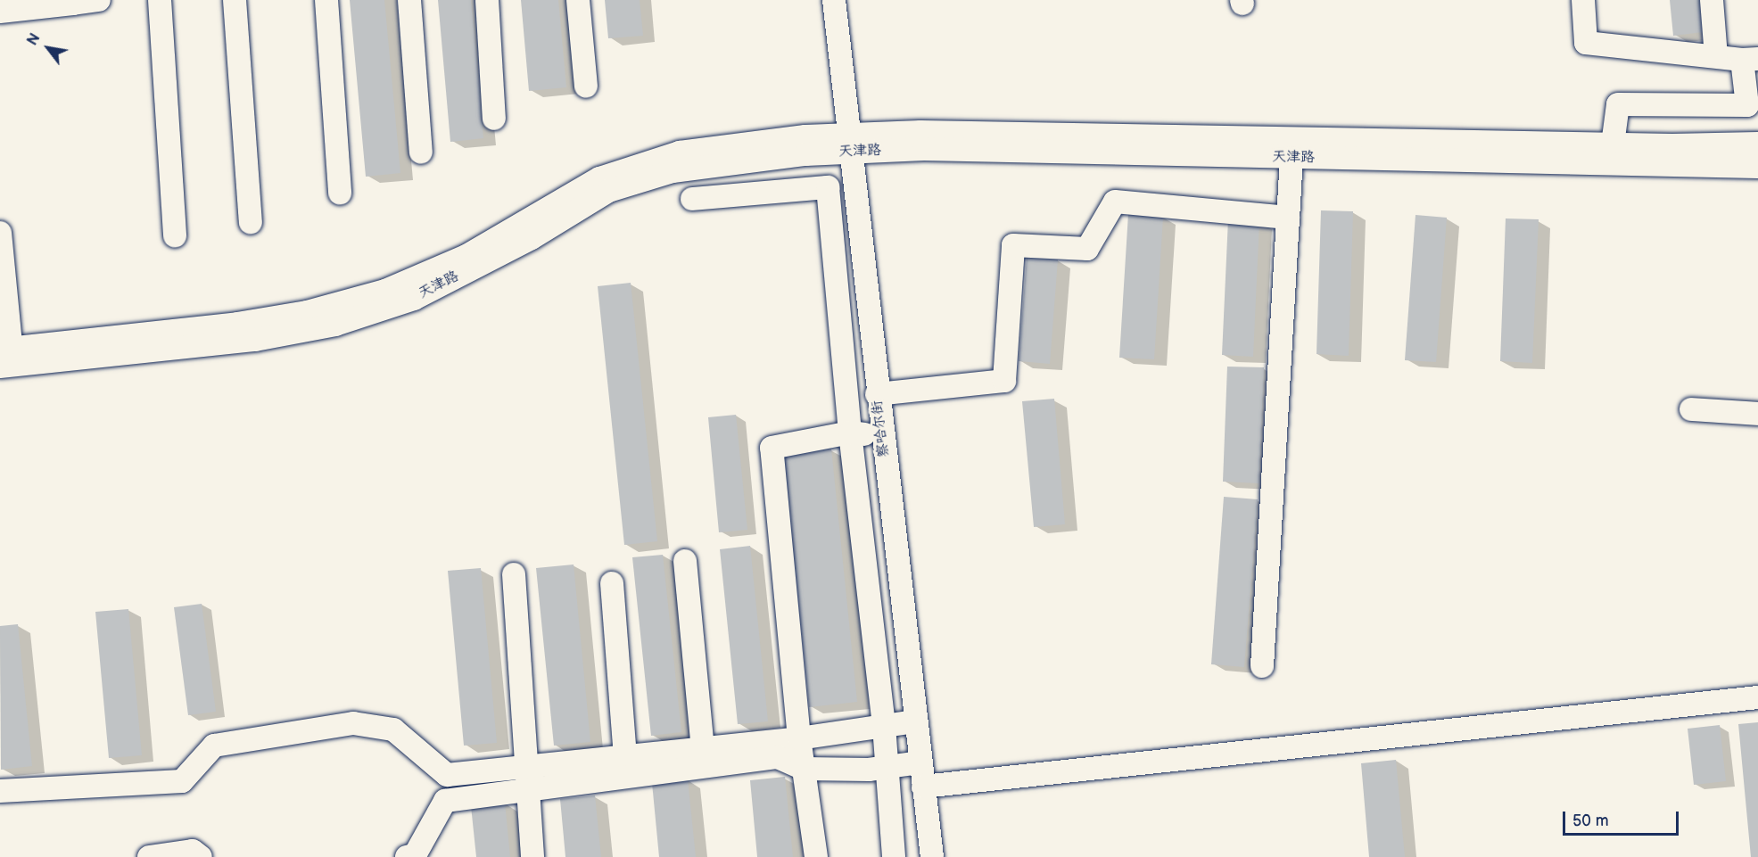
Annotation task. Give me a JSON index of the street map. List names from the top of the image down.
{
  "streets": {
    "street": ["天津路", "察哈尔街"]
  },
  "crossings": [
    ["天津路", "察哈尔街"]
  ],
  "scale_bar": "50 m",
  "north": "top left"
}
